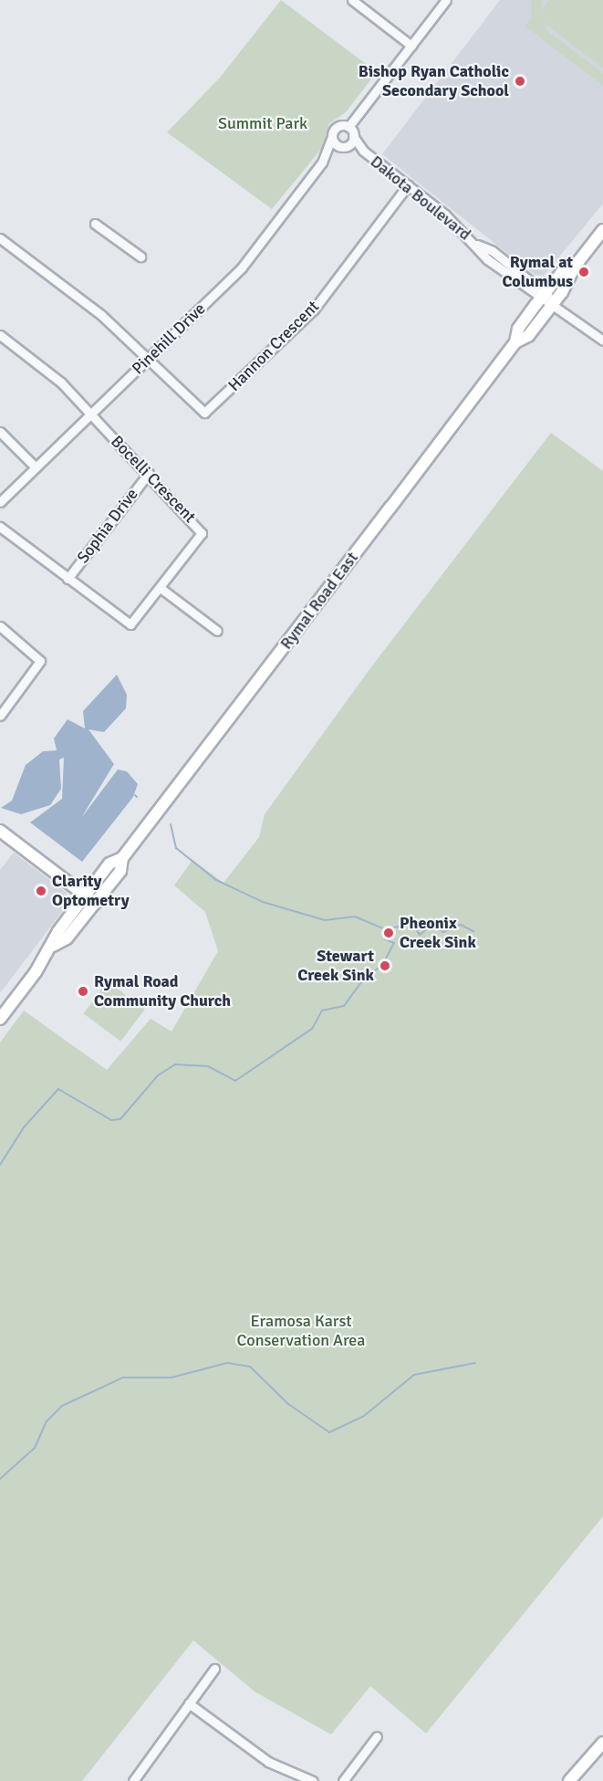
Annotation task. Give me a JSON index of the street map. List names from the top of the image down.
{
  "streets": {
    "main road": ["Rymal Road East"],
    "street": [
      "Dakota Boulevard",
      "Pinehill Drive",
      "Hannon Crescent",
      "Bocelli Crescent",
      "Sophia Drive"
    ]
  },
  "crossings": [
    ["Dakota Boulevard", "Pinehill Drive"],
    ["Dakota Boulevard", "Hannon Crescent"],
    ["Dakota Boulevard", "Rymal Road East"],
    ["Pinehill Drive", "Hannon Crescent"],
    ["Pinehill Drive", "Bocelli Crescent"],
    ["Bocelli Crescent", "Sophia Drive"]
  ],
  "parks": ["Summit Park", "Eramosa Karst Conservation Area"],
  "places": [
    "Bishop Ryan Catholic Secondary School",
    "Rymal at Columbus",
    "Clarity Optometry",
    "Pheonix Creek Sink",
    "Stewart Creek Sink",
    "Rymal Road Community Church"
  ]
}
